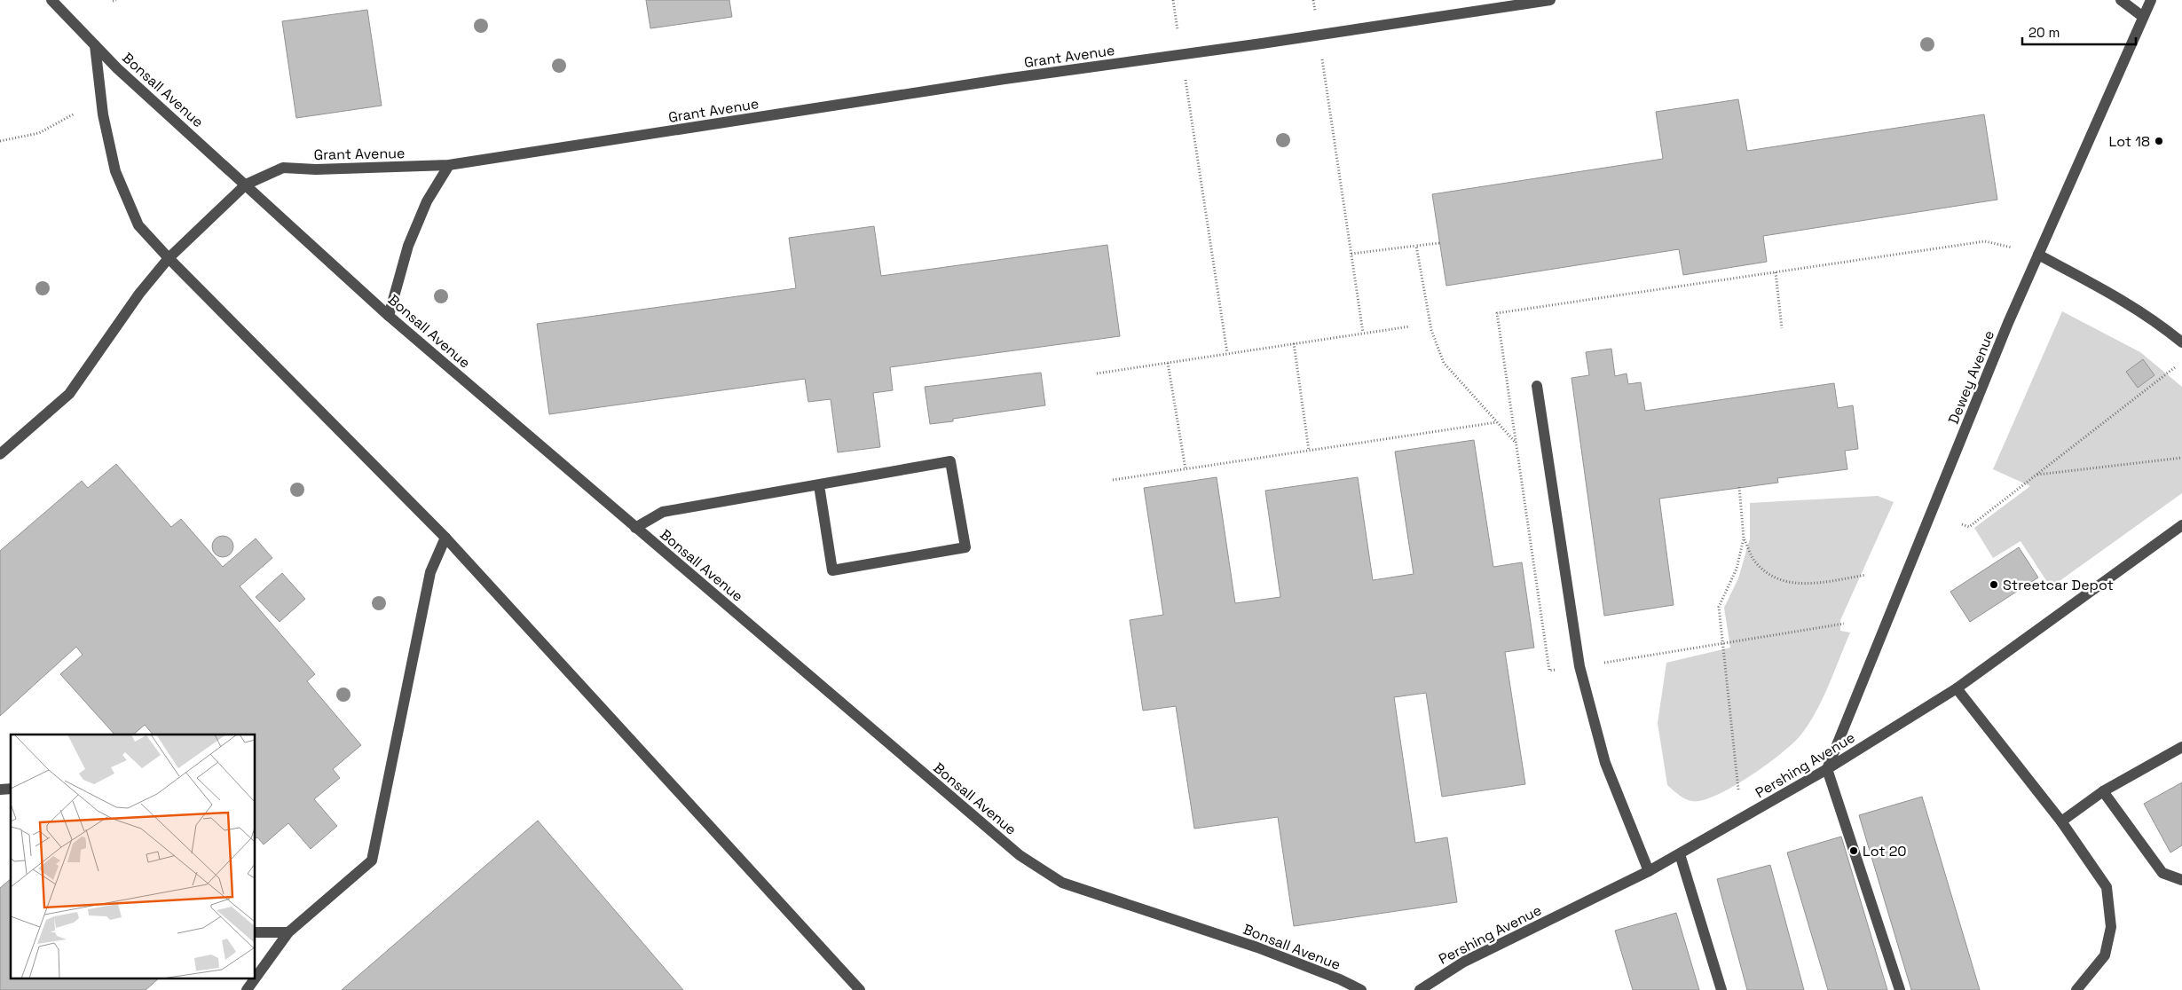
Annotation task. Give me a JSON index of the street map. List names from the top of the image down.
{
  "streets": {
    "street": [
      "Grant Avenue",
      "Bonsall Avenue",
      "Dewey Avenue",
      "Pershing Avenue"
    ]
  },
  "crossings": [
    ["Grant Avenue", "Bonsall Avenue"],
    ["Dewey Avenue", "Pershing Avenue"]
  ],
  "places": ["Lot 18", "Streetcar Depot", "Lot 20"],
  "scale_bar": "20 m"
}
